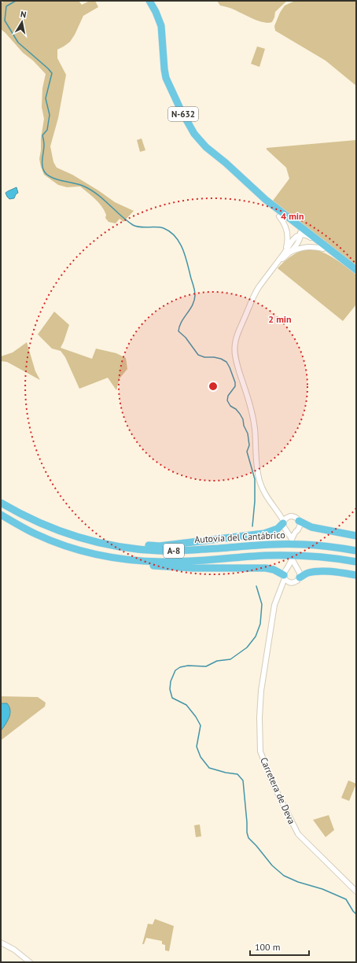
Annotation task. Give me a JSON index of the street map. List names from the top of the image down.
{
  "streets": {
    "highway": ["N-632", "Autovía del Cantábrico", "A-8"],
    "street": ["Carretera de Deva"]
  },
  "scale_bar": "100 m",
  "north": "top",
  "rings": ["4 min", "2 min"]
}
